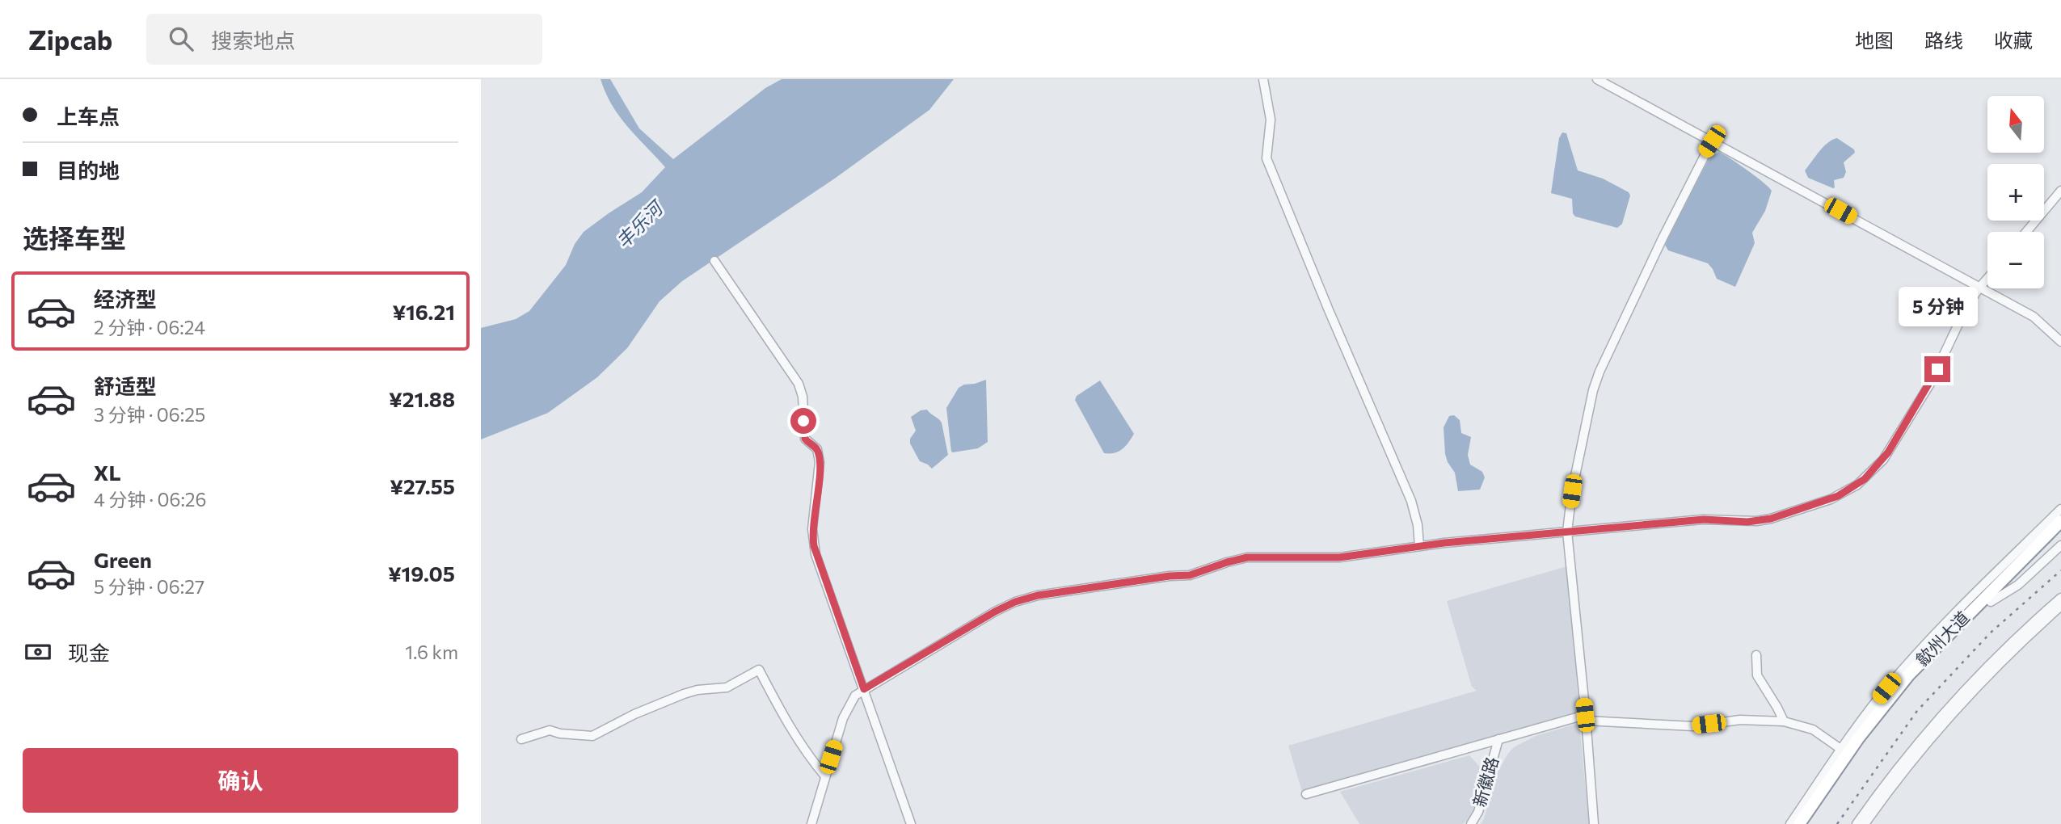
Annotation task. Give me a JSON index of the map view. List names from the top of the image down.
{
  "streets": {
    "highway": ["歙州大道"],
    "street": ["新徽路"]
  },
  "water": ["丰乐河"],
  "north": "top",
  "page": {
    "header": "Zipcab",
    "search": "搜索地点",
    "nav": ["地图", "路线", "收藏"],
    "banner": ["上车点", "目的地"],
    "map_buttons": ["+", "−"],
    "heading": "选择车型",
    "list": [
      {
        "name": "经济型",
        "note": "2 分钟 · 06:24",
        "value": "¥16.21"
      },
      {
        "name": "舒适型",
        "note": "3 分钟 · 06:25",
        "value": "¥21.88"
      },
      {
        "name": "XL",
        "note": "4 分钟 · 06:26",
        "value": "¥27.55"
      },
      {
        "name": "Green",
        "note": "5 分钟 · 06:27",
        "value": "¥19.05"
      }
    ],
    "bubble": "5 分钟",
    "pay": ["现金", "1.6 km"],
    "buttons": "确认"
  }
}
